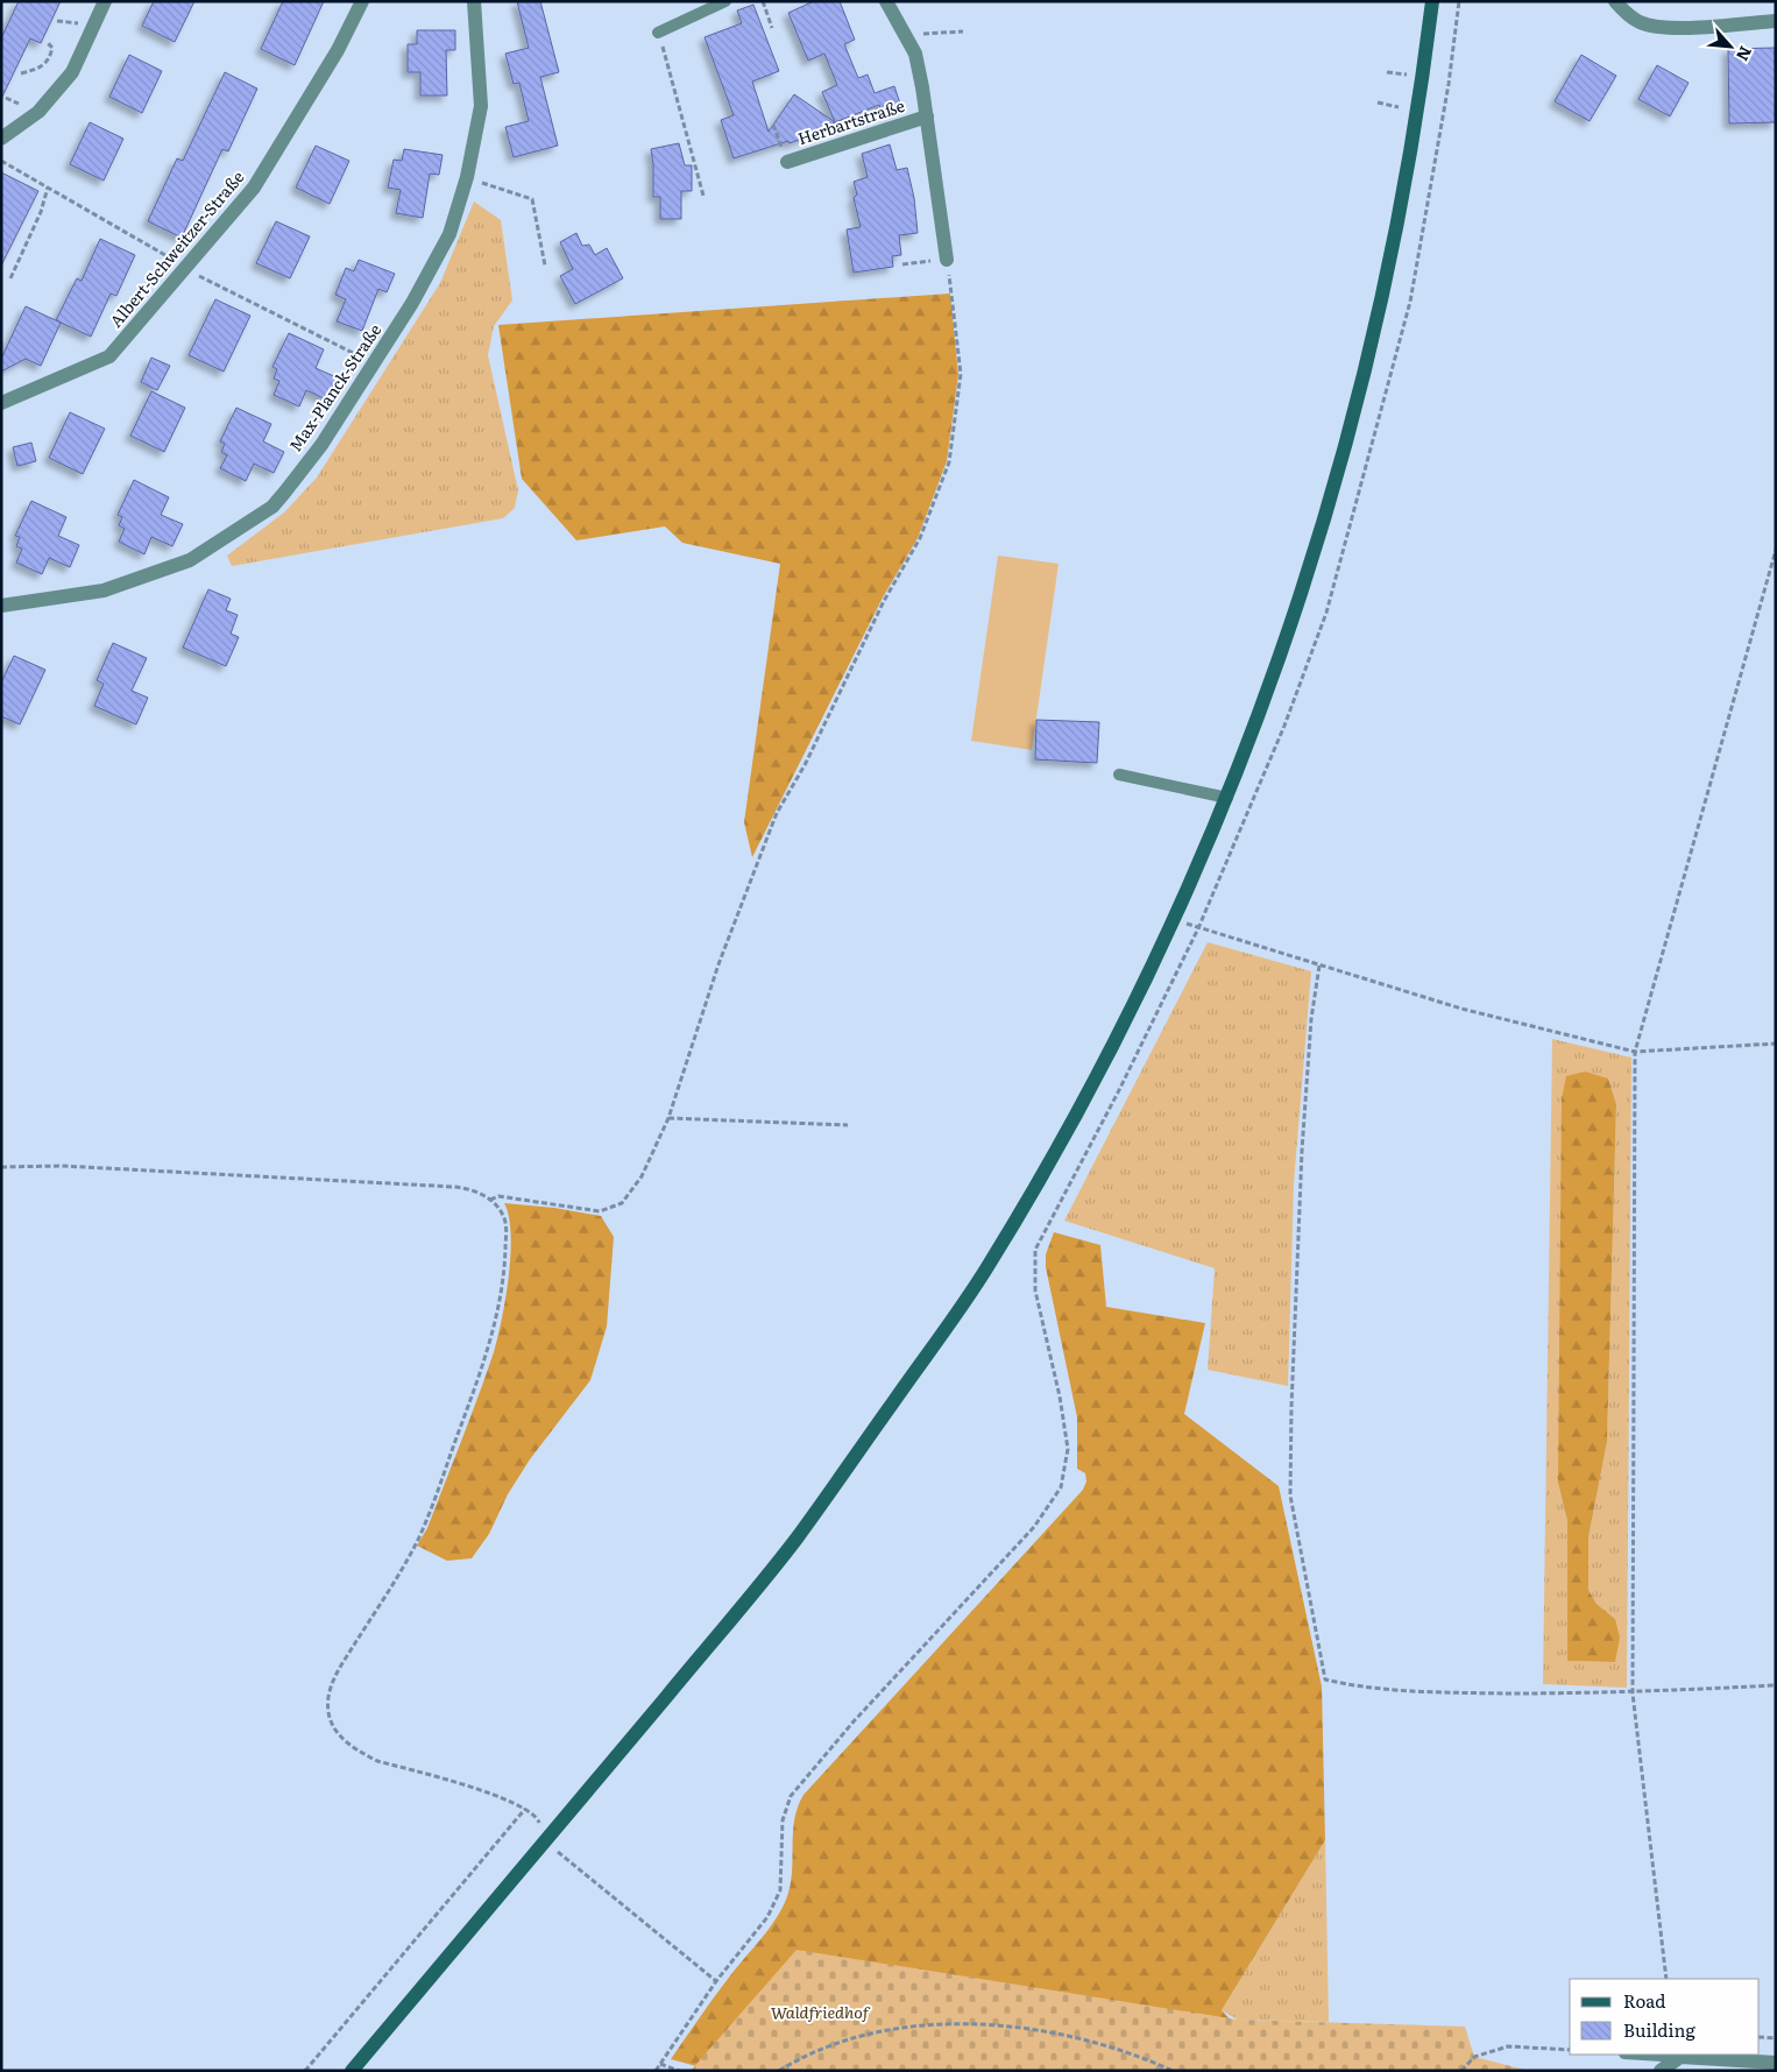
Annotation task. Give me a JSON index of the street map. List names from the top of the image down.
{
  "streets": {
    "street": ["Herbartstraße", "Albert-Schweitzer-Straße", "Max-Planck-Straße"]
  },
  "parks": ["Waldfriedhof"],
  "legend": ["Road", "Building"],
  "north": "bottom right"
}
